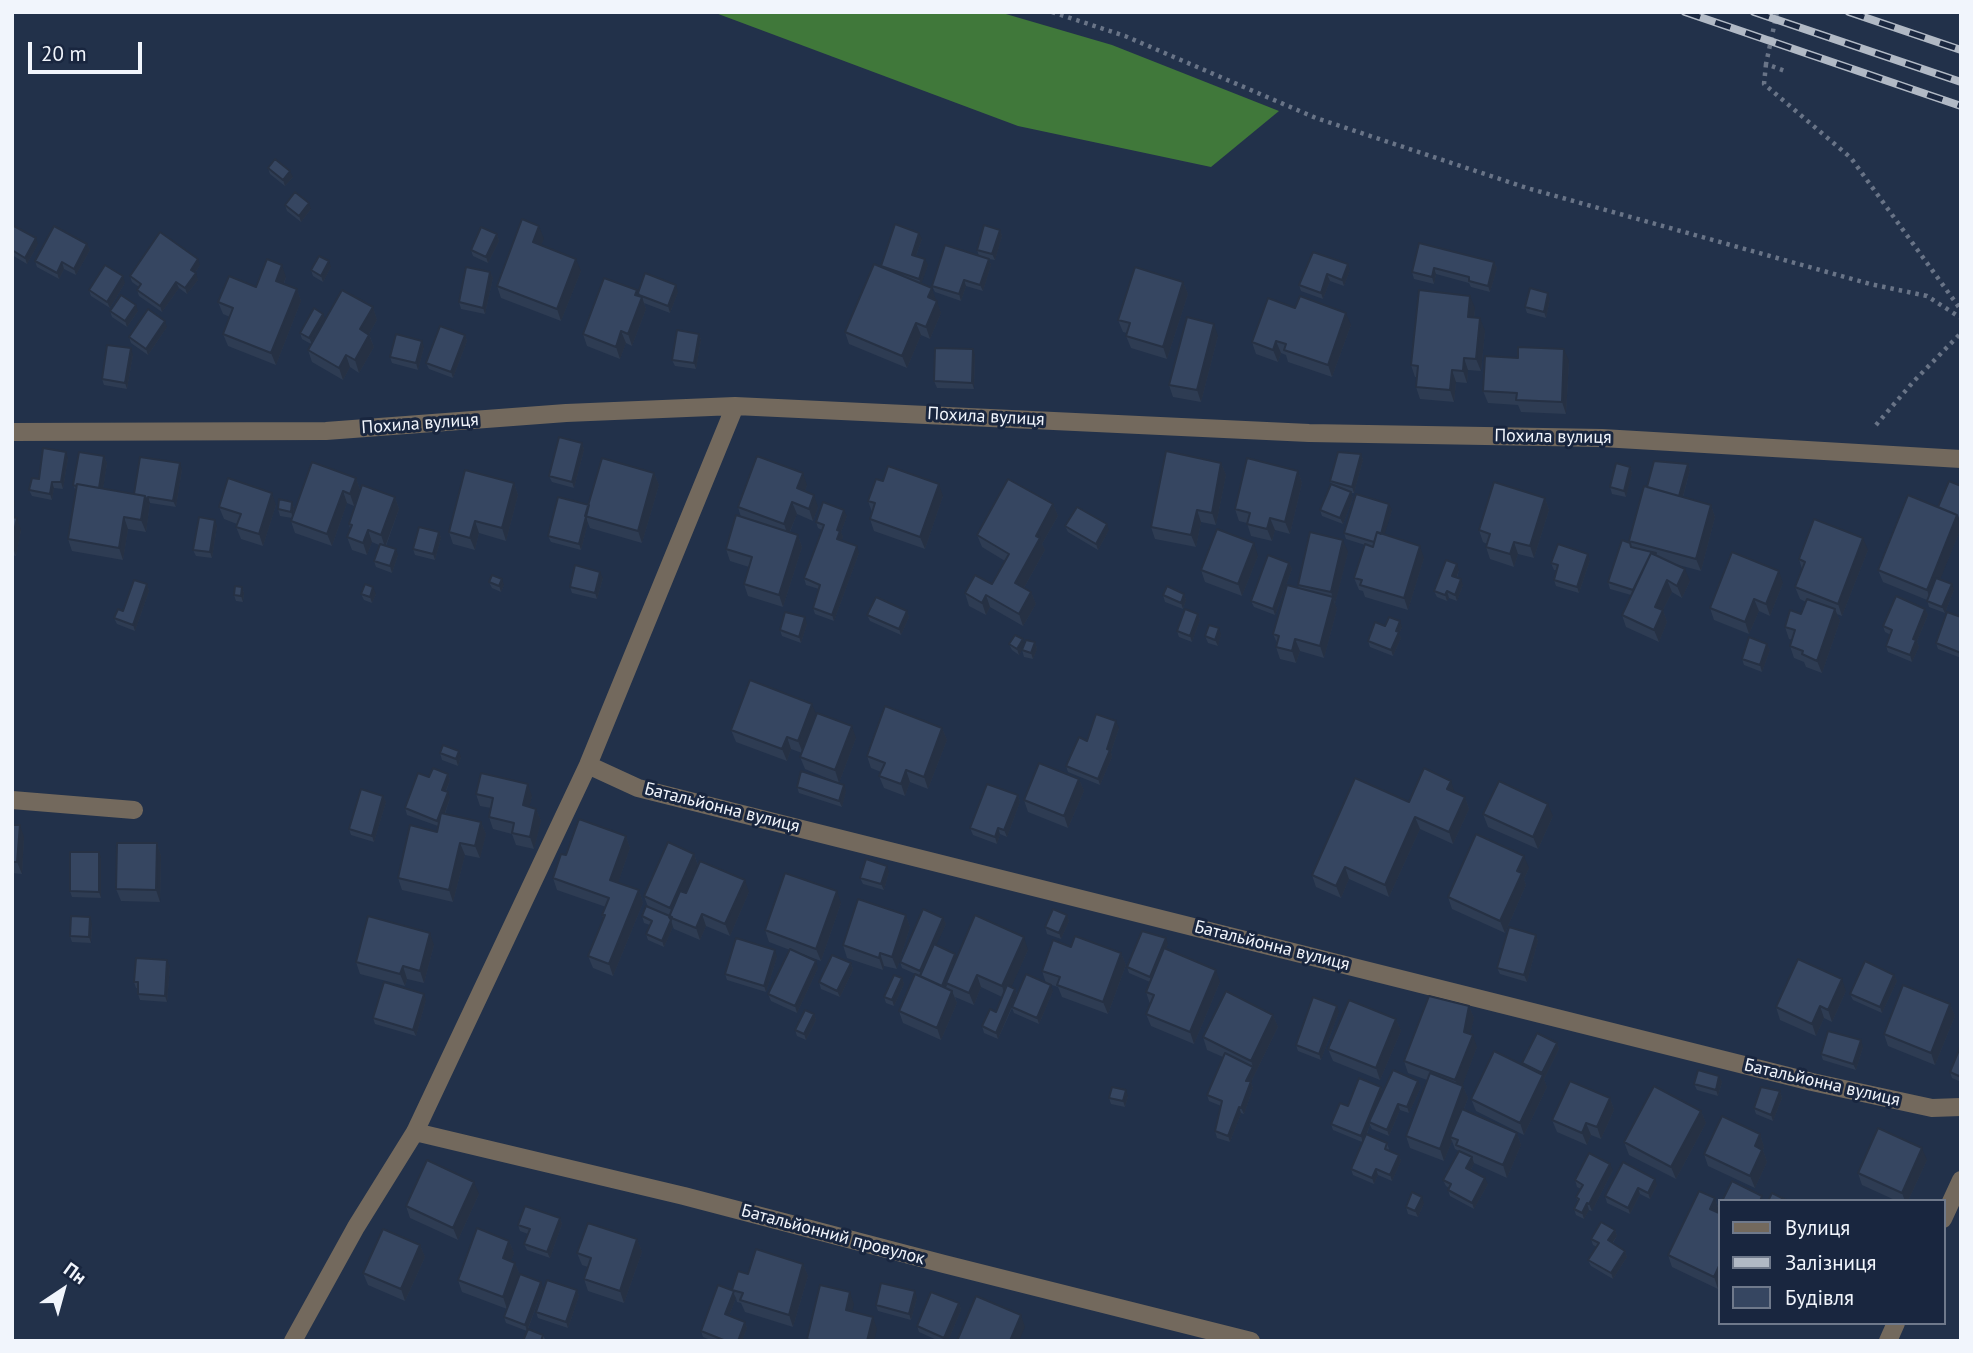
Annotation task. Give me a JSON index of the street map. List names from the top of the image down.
{
  "streets": {
    "street": ["Похила вулиця", "Батальйонна вулиця", "Батальйонний провулок"]
  },
  "legend": ["Вулиця", "Залізниця", "Будівля"],
  "scale_bar": "20 m",
  "north": "top right"
}
